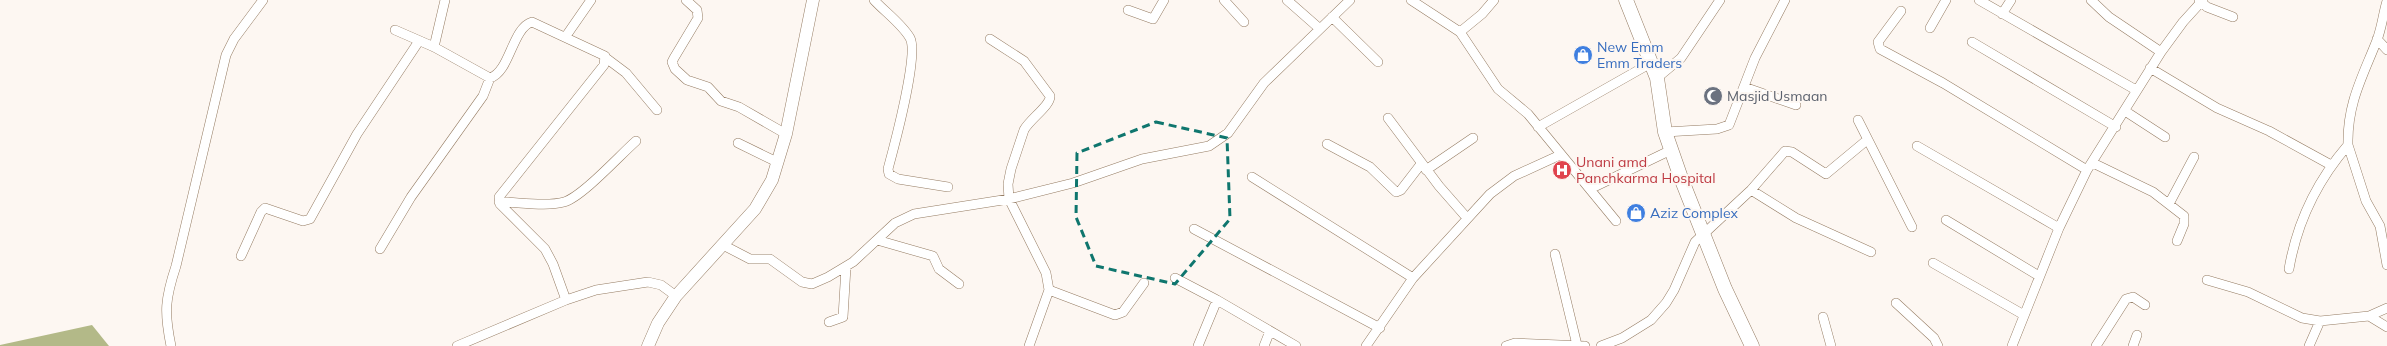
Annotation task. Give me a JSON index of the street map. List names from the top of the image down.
{
  "places": {
    "shop": ["New Emm Emm Traders", "Aziz Complex"],
    "mosque": ["Masjid Usmaan"],
    "hospital": ["Unani amd Panchkarma Hospital"]
  }
}
